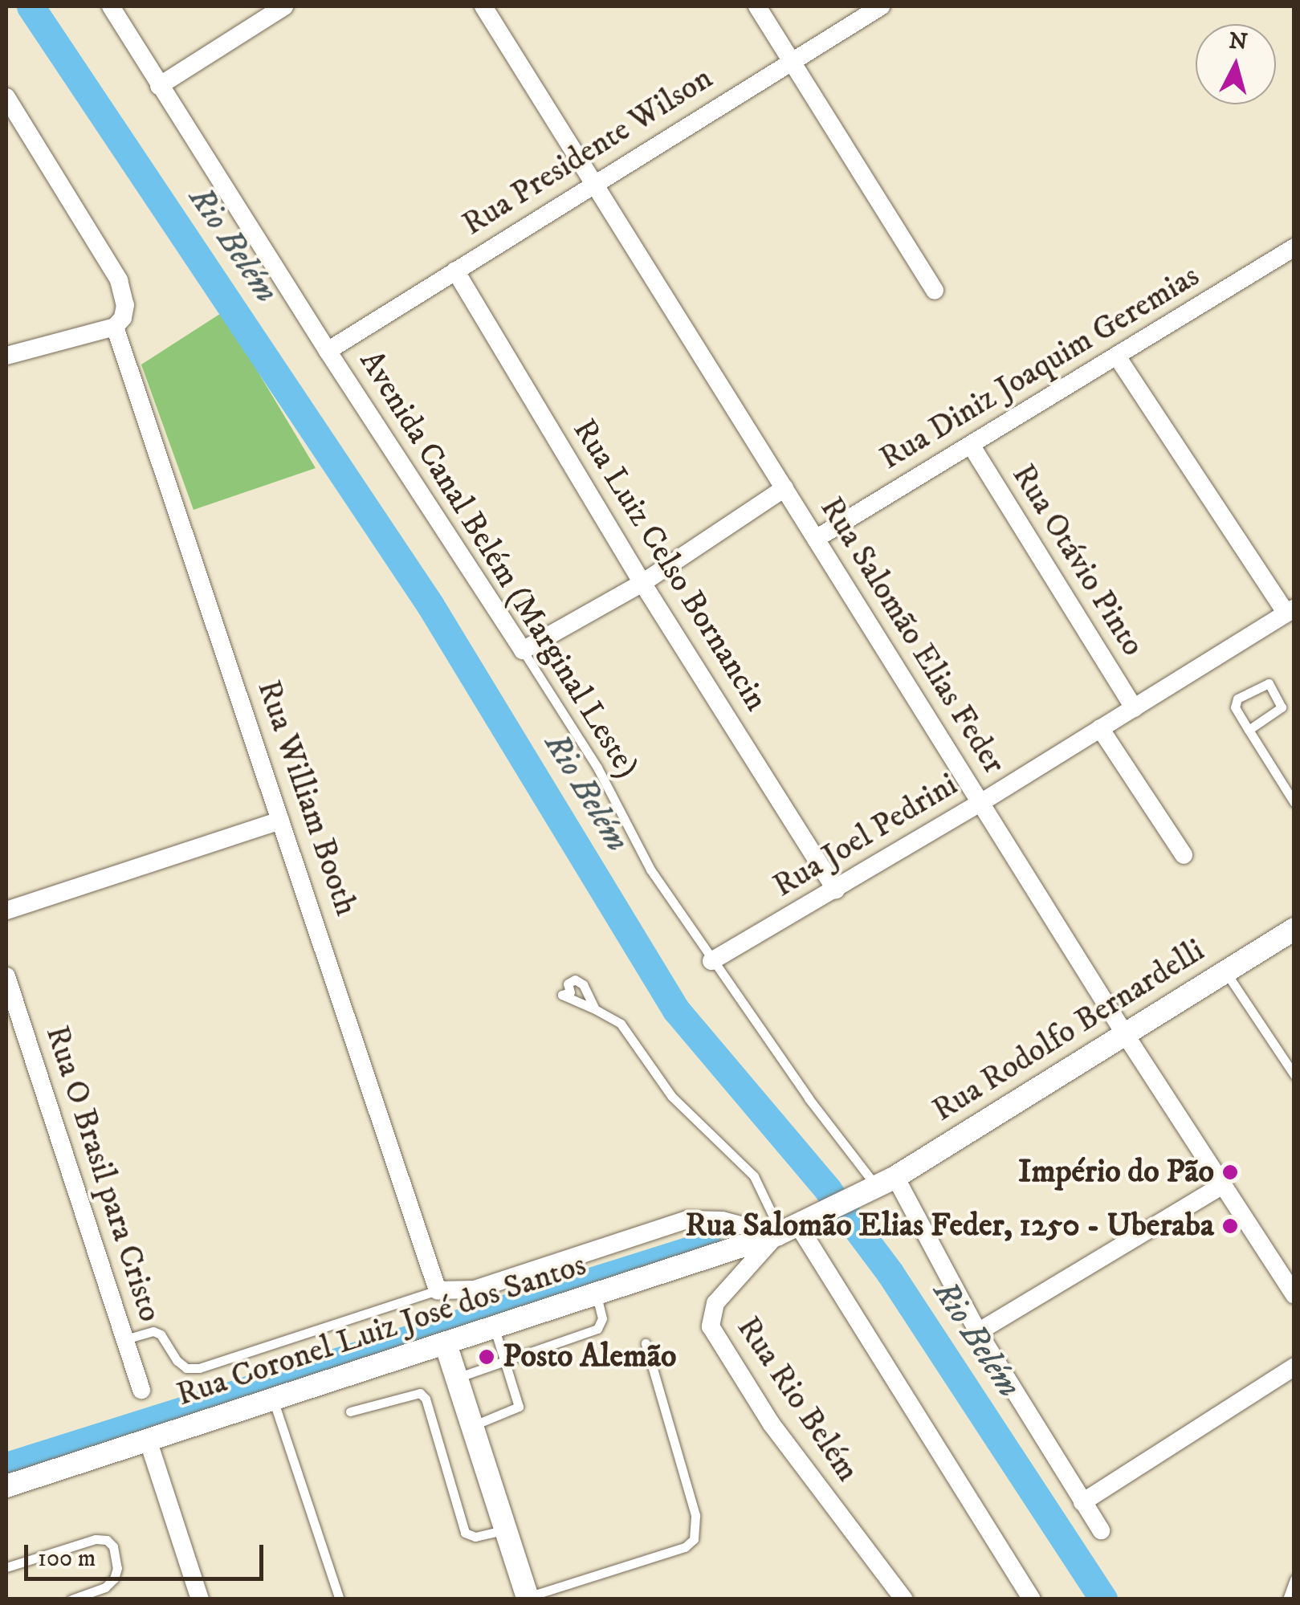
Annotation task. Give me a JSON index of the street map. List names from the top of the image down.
{
  "streets": {
    "street": [
      "Rua Presidente Wilson",
      "Rua Diniz Joaquim Geremias",
      "Rua Otávio Pinto",
      "Avenida Canal Belém (Marginal Leste)",
      "Rua Luiz Celso Bornancin",
      "Rua Salomão Elias Feder",
      "Rua William Booth",
      "Rua Joel Pedrini",
      "Rua Rodolfo Bernardelli",
      "Rua O Brasil para Cristo",
      "Rua Coronel Luiz José dos Santos",
      "Rua Rio Belém"
    ]
  },
  "crossings": [
    ["Rua Presidente Wilson", "Avenida Canal Belém (Marginal Leste)"],
    ["Rua Presidente Wilson", "Rua Luiz Celso Bornancin"],
    ["Rua Presidente Wilson", "Rua Salomão Elias Feder"],
    ["Rua Diniz Joaquim Geremias", "Rua Otávio Pinto"],
    ["Rua Diniz Joaquim Geremias", "Rua Salomão Elias Feder"],
    ["Rua Otávio Pinto", "Rua Joel Pedrini"],
    ["Avenida Canal Belém (Marginal Leste)", "Rua Joel Pedrini"],
    ["Avenida Canal Belém (Marginal Leste)", "Rua Rodolfo Bernardelli"],
    ["Rua Luiz Celso Bornancin", "Rua Joel Pedrini"],
    ["Rua Salomão Elias Feder", "Rua Joel Pedrini"],
    ["Rua Salomão Elias Feder", "Rua Rodolfo Bernardelli"],
    ["Rua William Booth", "Rua Coronel Luiz José dos Santos"],
    ["Rua Rodolfo Bernardelli", "Rua Coronel Luiz José dos Santos"],
    ["Rua Rodolfo Bernardelli", "Rua Rio Belém"],
    ["Rua Coronel Luiz José dos Santos", "Rua Rio Belém"]
  ],
  "water": ["Rio Belém"],
  "places": ["Império do Pão", "Rua Salomão Elias Feder, 1250 - Uberaba", "Posto Alemão"],
  "scale_bar": "100 m",
  "north": "top"
}
